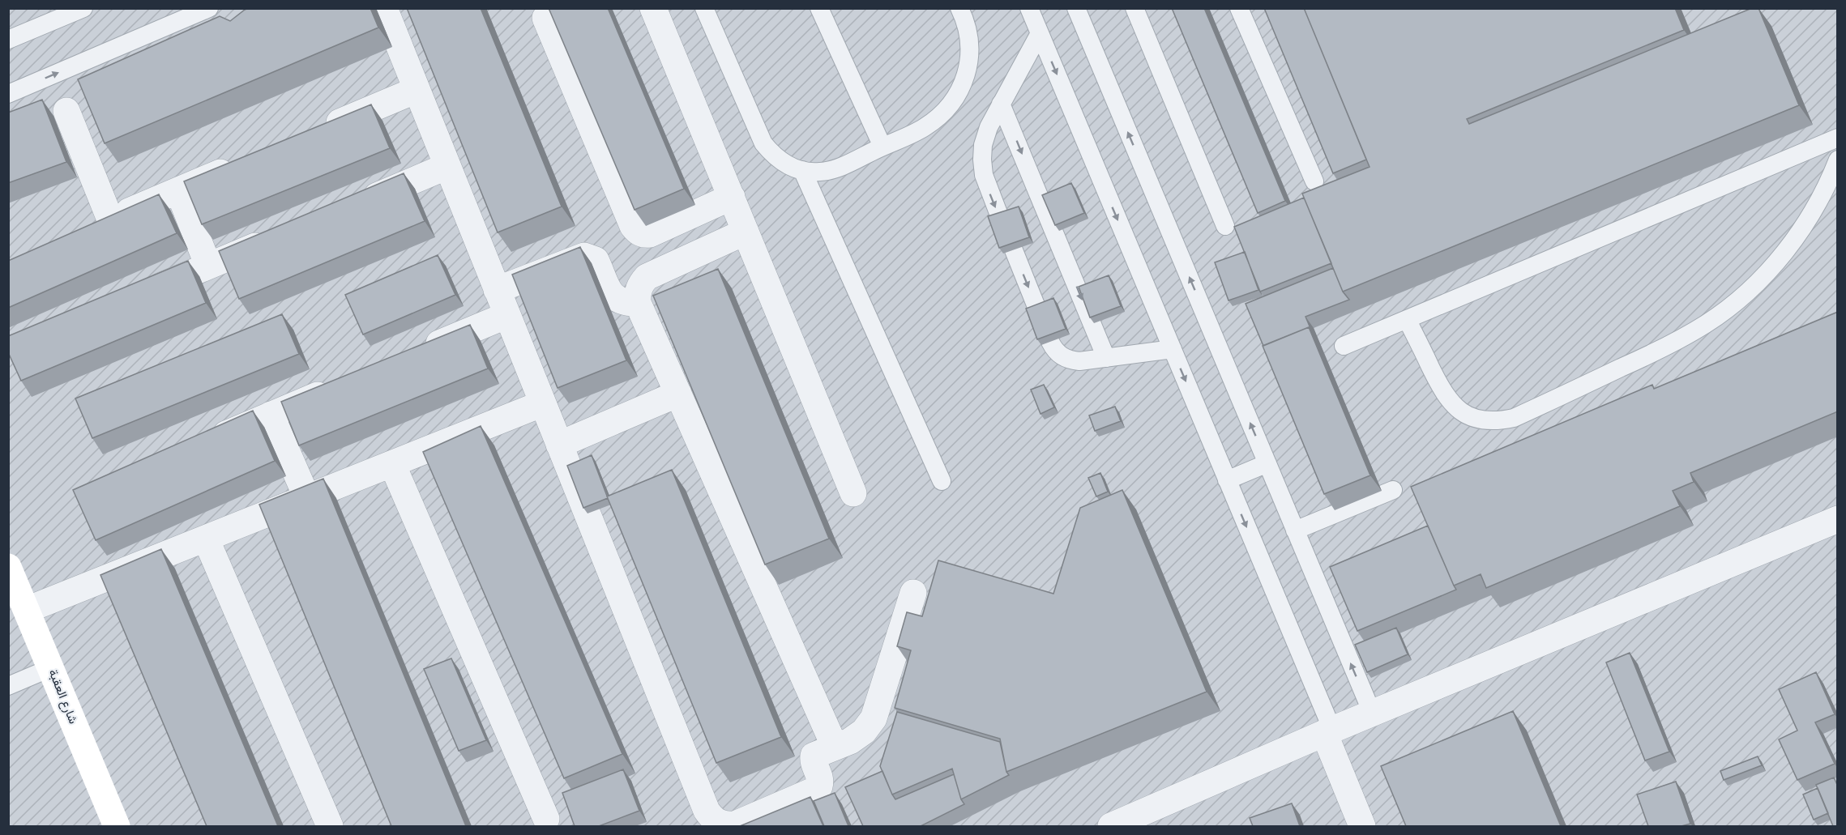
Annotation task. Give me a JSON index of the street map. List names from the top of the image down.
{
  "streets": {
    "street": ["شارع العقبة"]
  }
}
